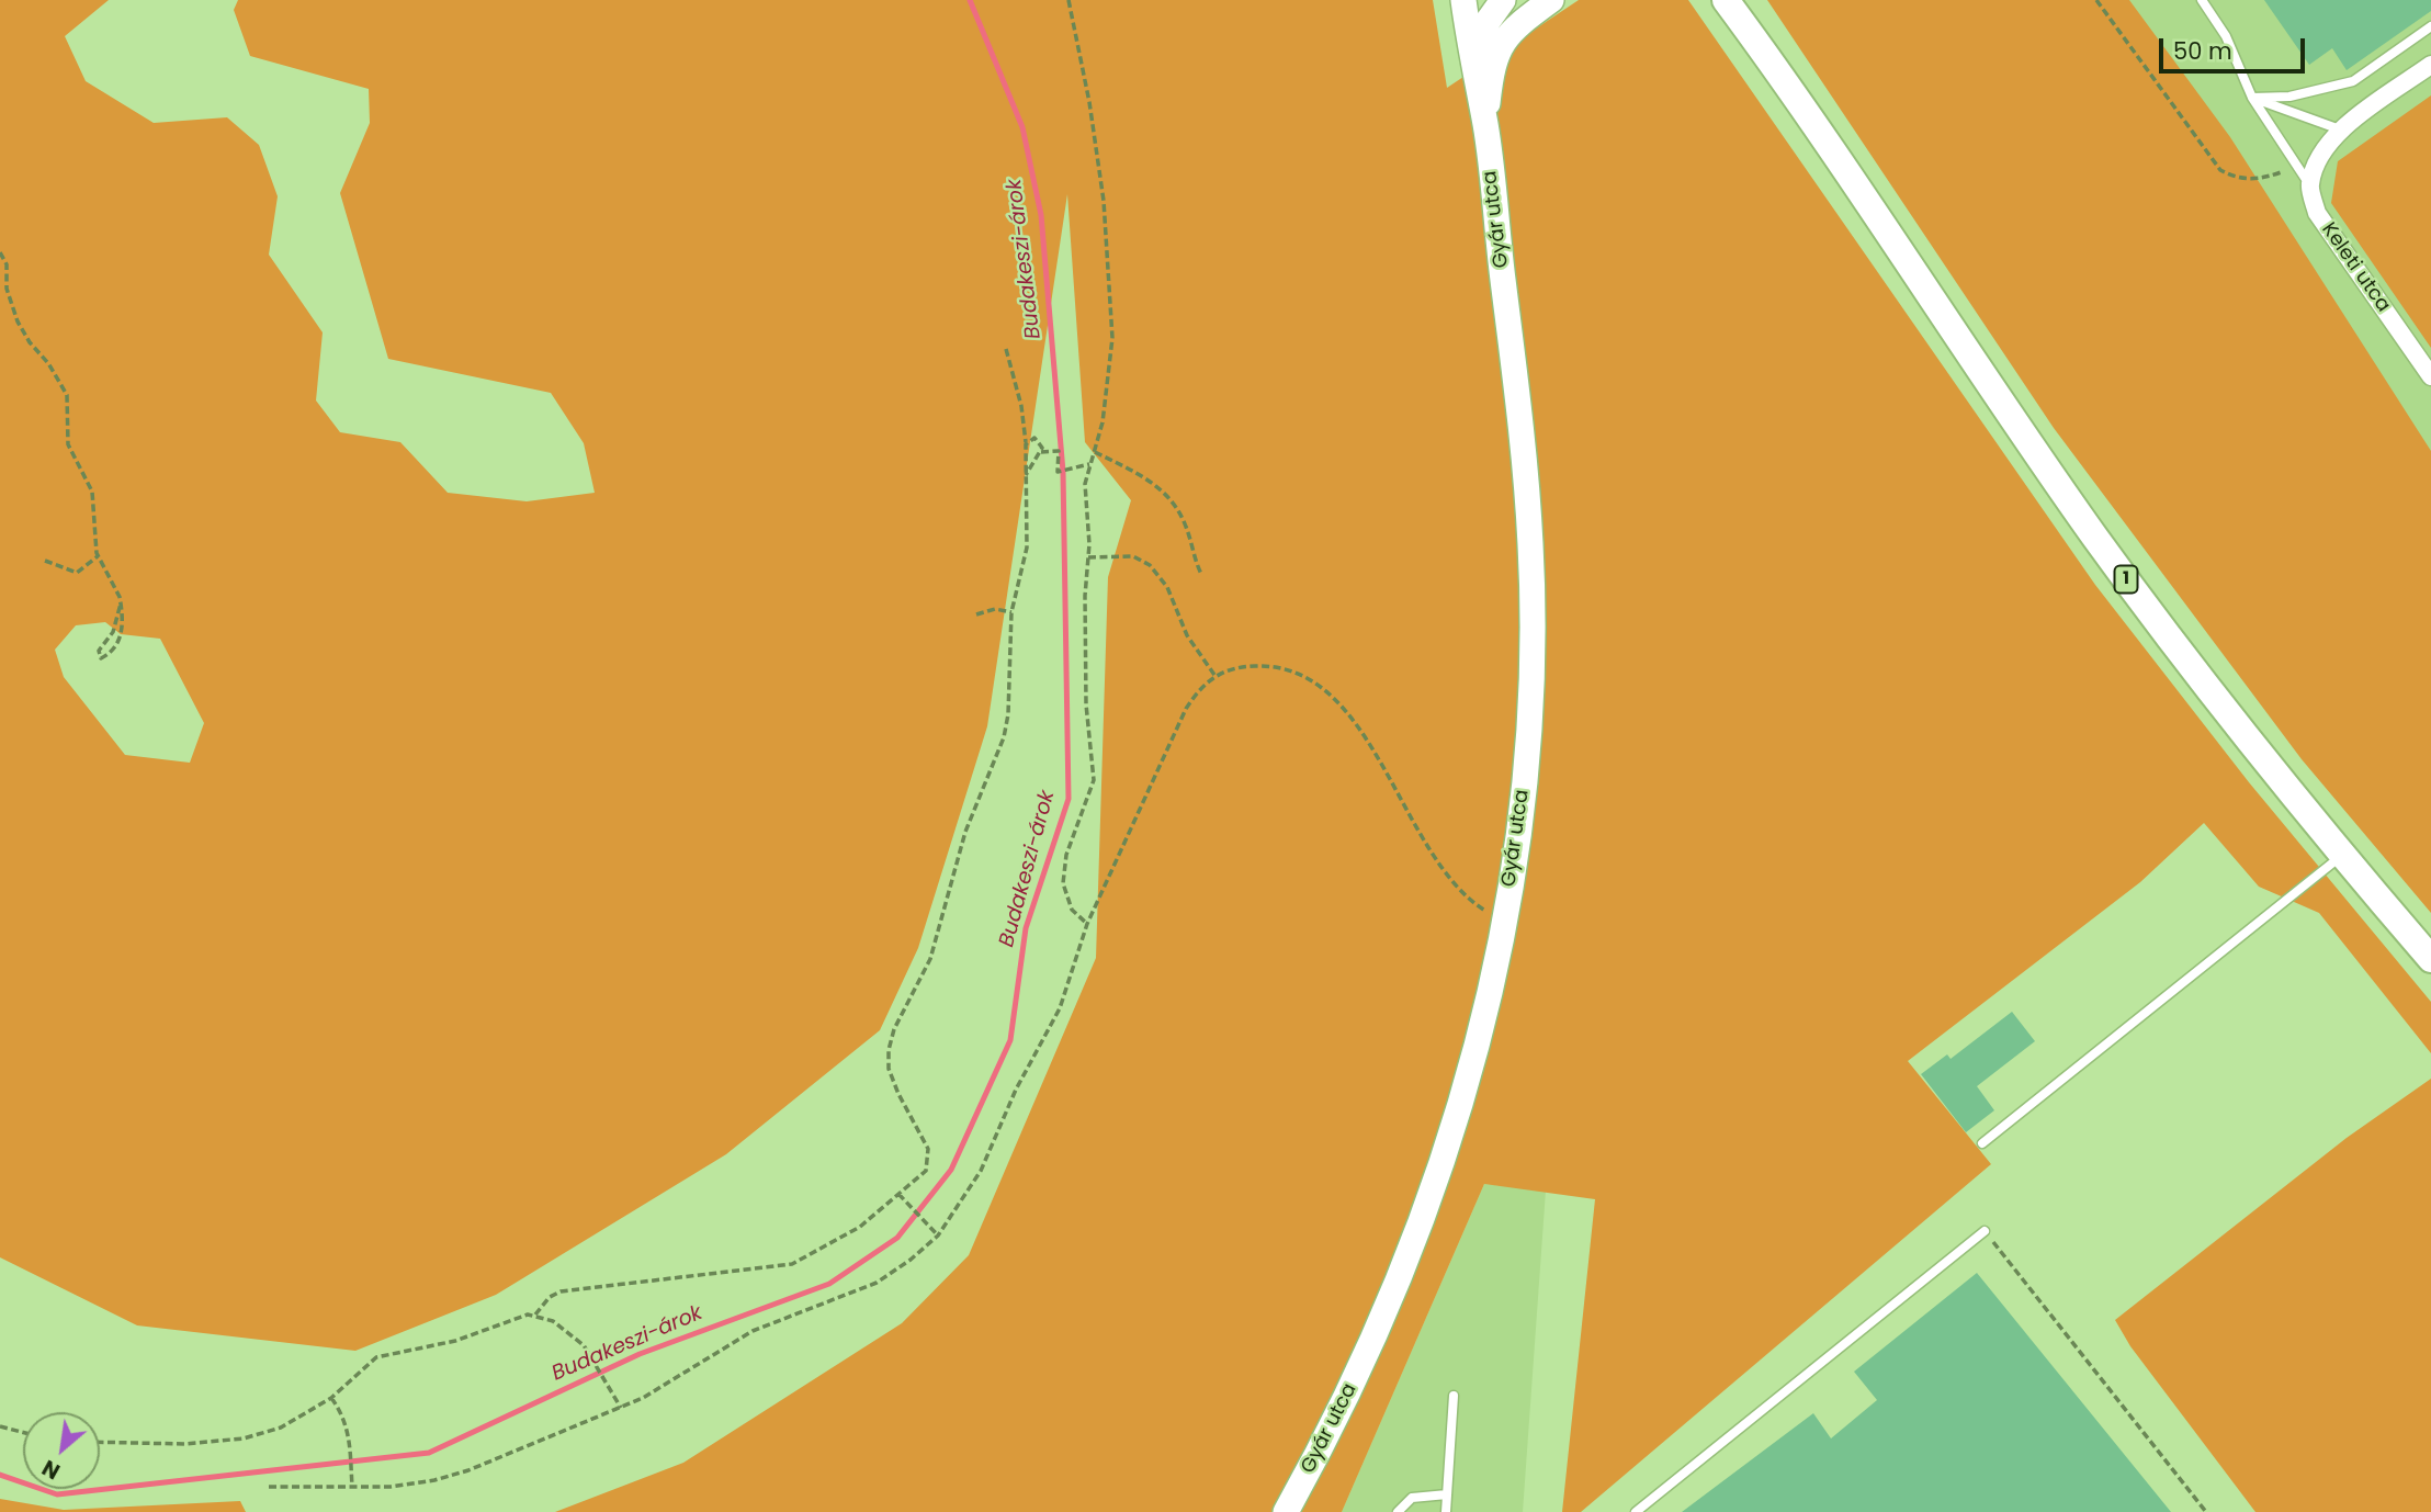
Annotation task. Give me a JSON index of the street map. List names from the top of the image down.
{
  "streets": {
    "main road": ["Gyár utca", "1"],
    "street": ["Keleti utca"]
  },
  "water": ["Budakeszi-árok"],
  "scale_bar": "50 m",
  "north": "bottom left"
}
